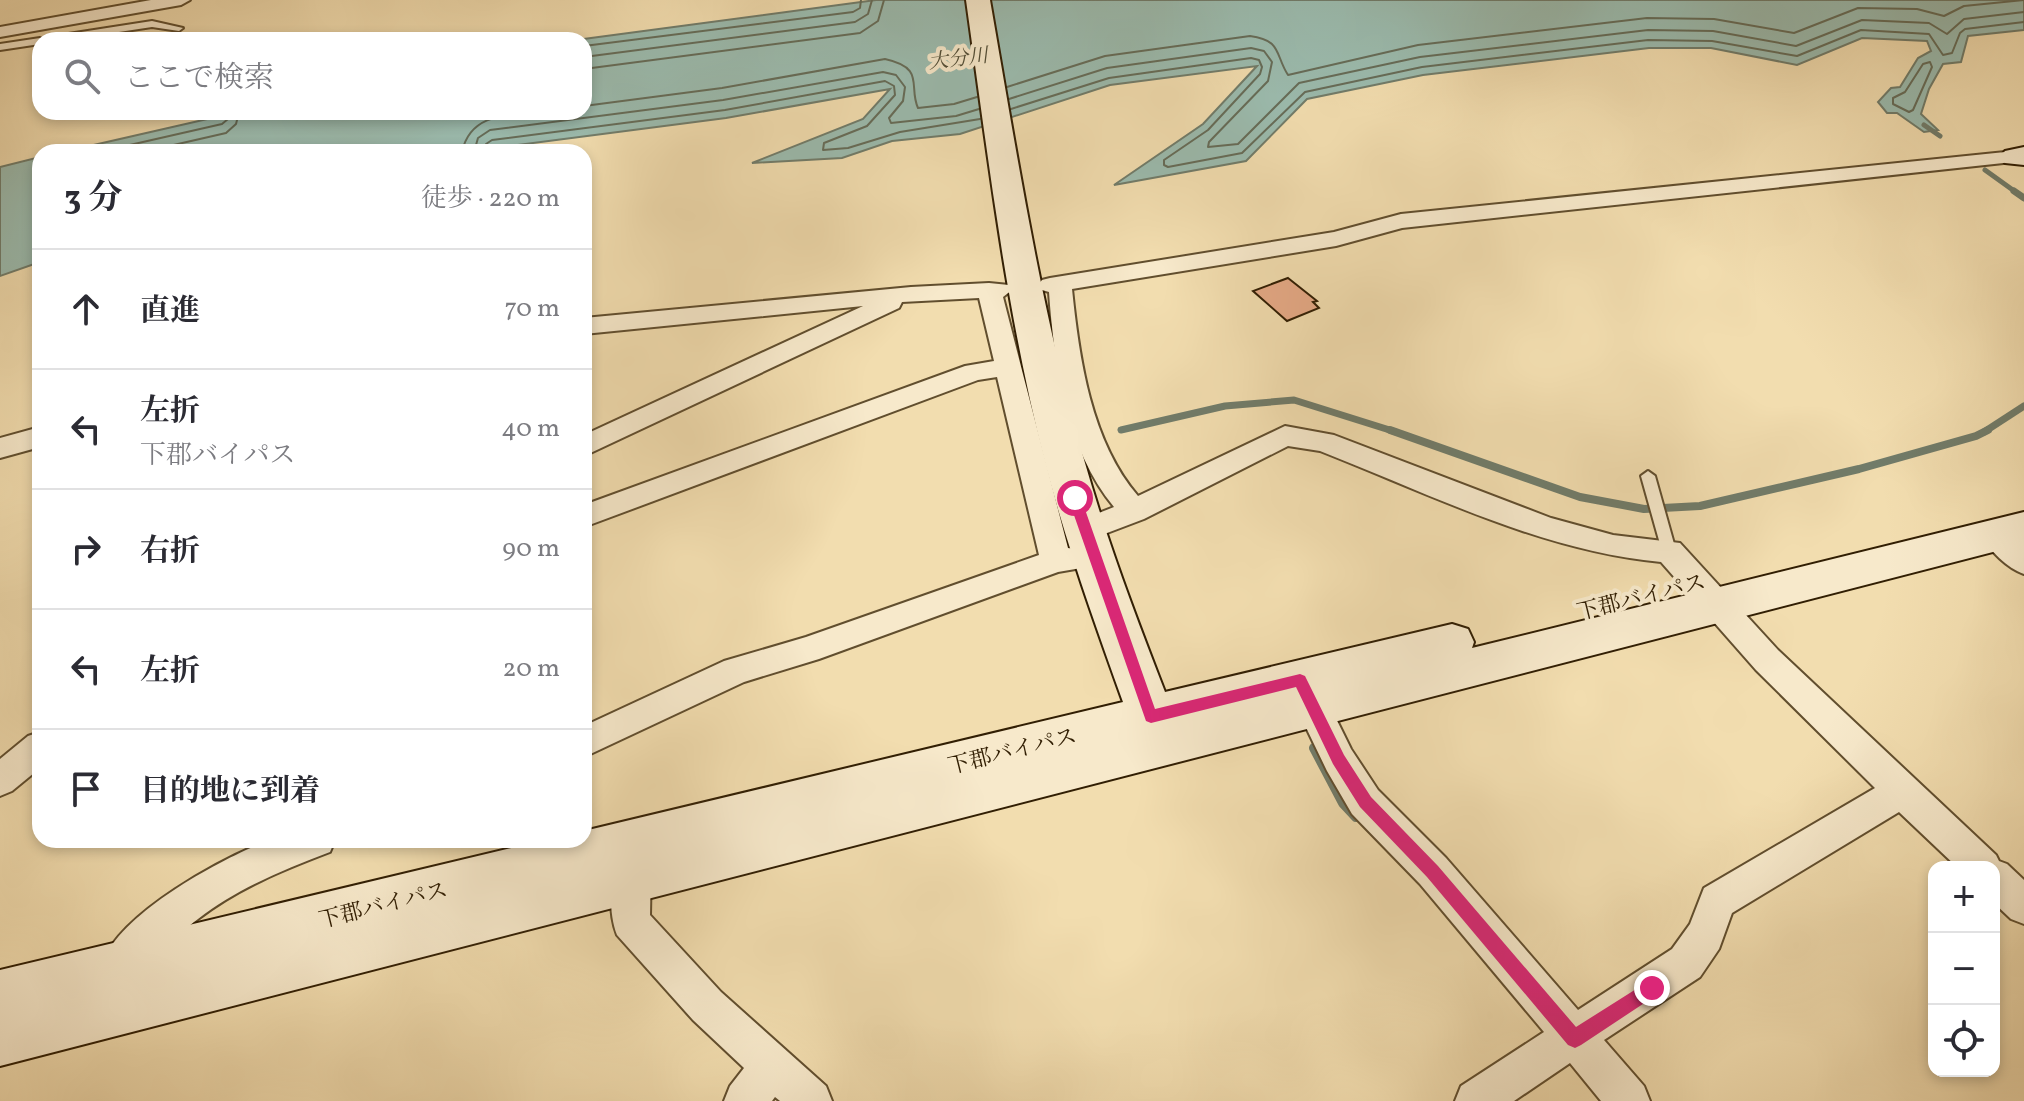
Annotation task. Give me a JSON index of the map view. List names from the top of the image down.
{
  "streets": {
    "street": ["下郡バイパス"]
  },
  "water": ["大分川"],
  "page": {
    "search": "ここで検索",
    "heading": ["3 分", "徒歩 · 220 m"],
    "list": [
      ["直進", "70 m"],
      ["左折", "下郡バイパス", "40 m"],
      ["右折", "90 m"],
      ["左折", "20 m"],
      "目的地に到着"
    ],
    "map_buttons": ["+", "−"]
  }
}
